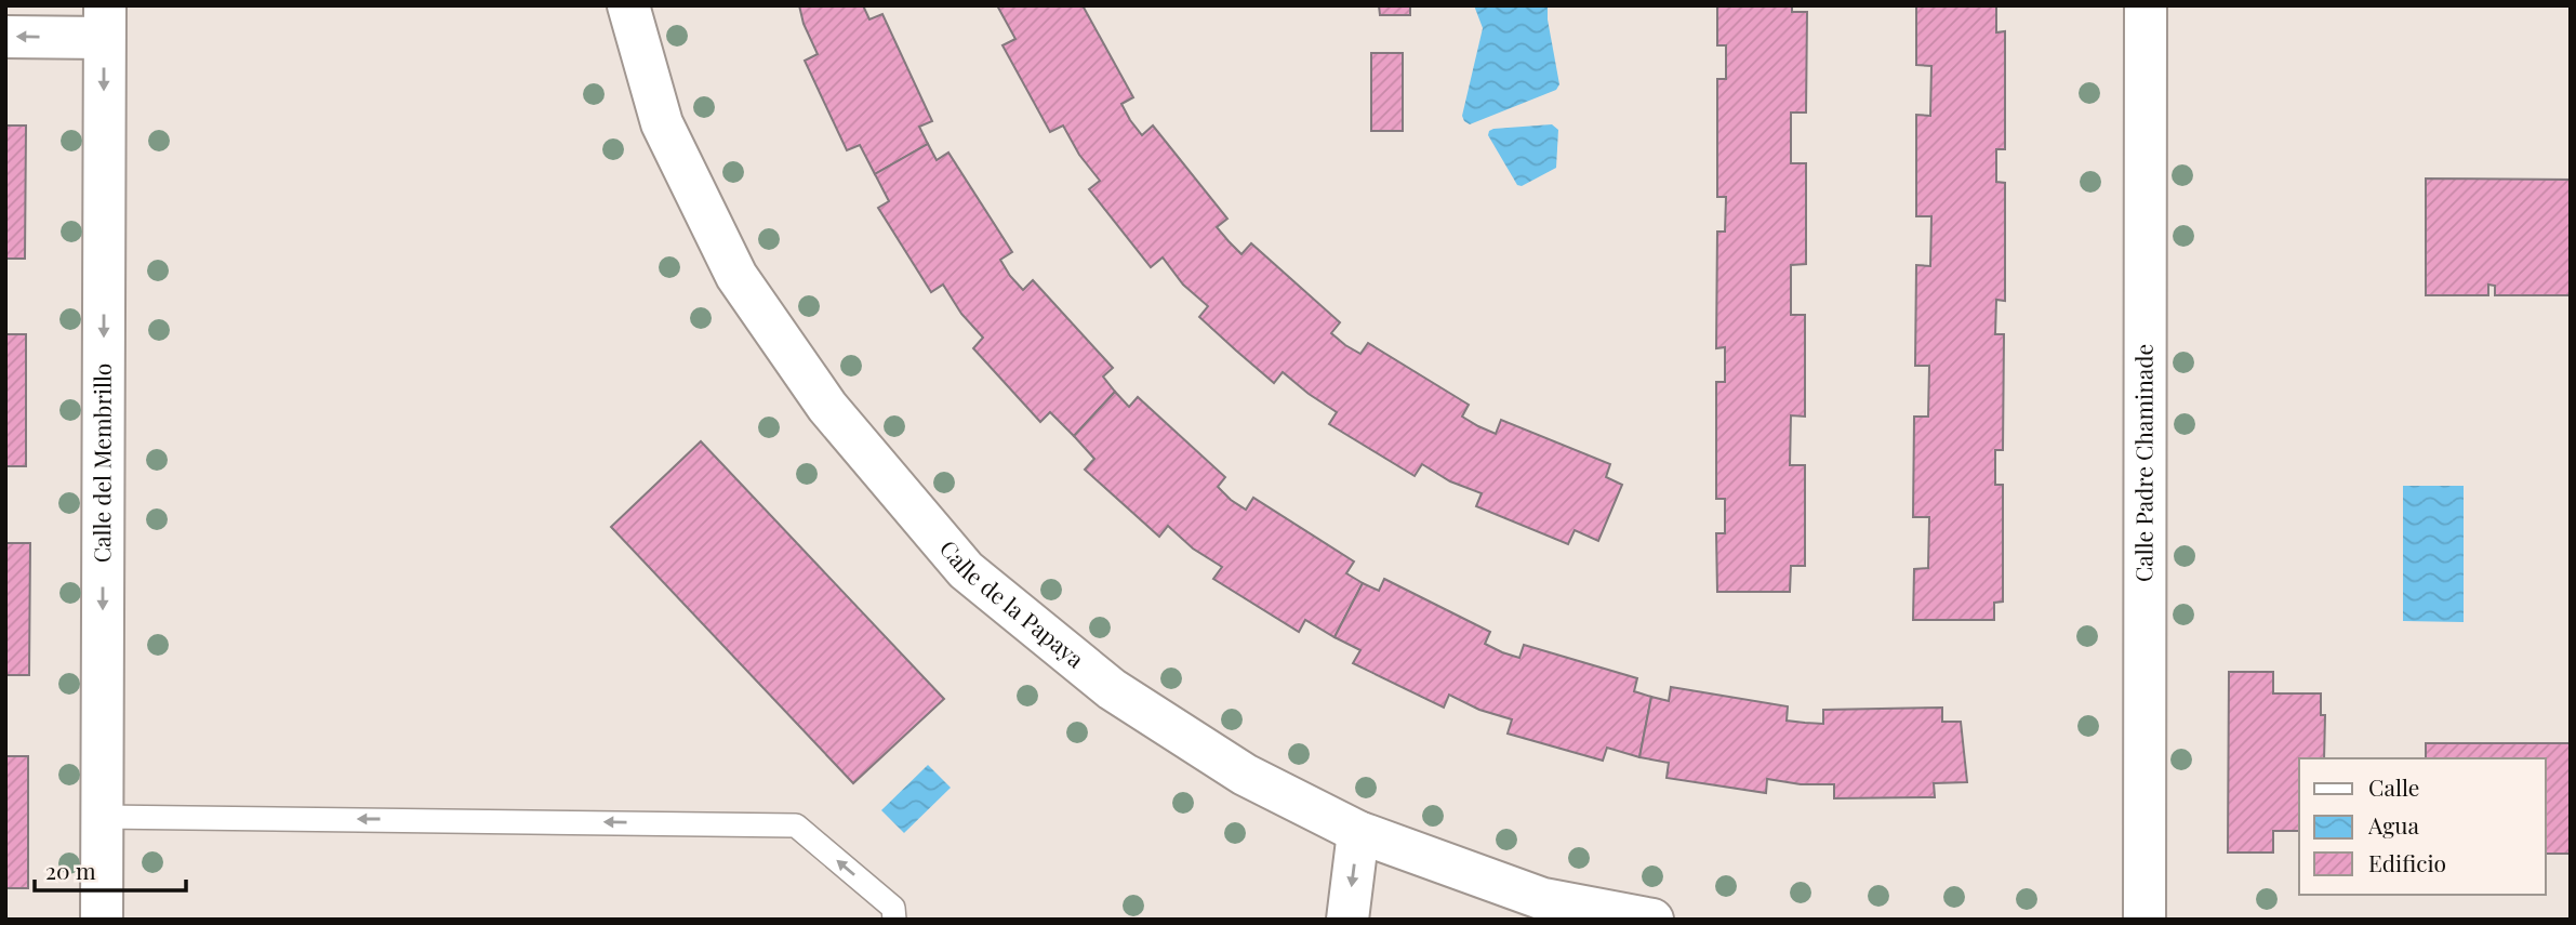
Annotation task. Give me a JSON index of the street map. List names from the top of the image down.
{
  "streets": {
    "street": ["Calle del Membrillo", "Calle Padre Chaminade", "Calle de la Papaya"]
  },
  "one_way": ["Calle del Membrillo"],
  "legend": ["Calle", "Agua", "Edificio"],
  "scale_bar": "20 m"
}
